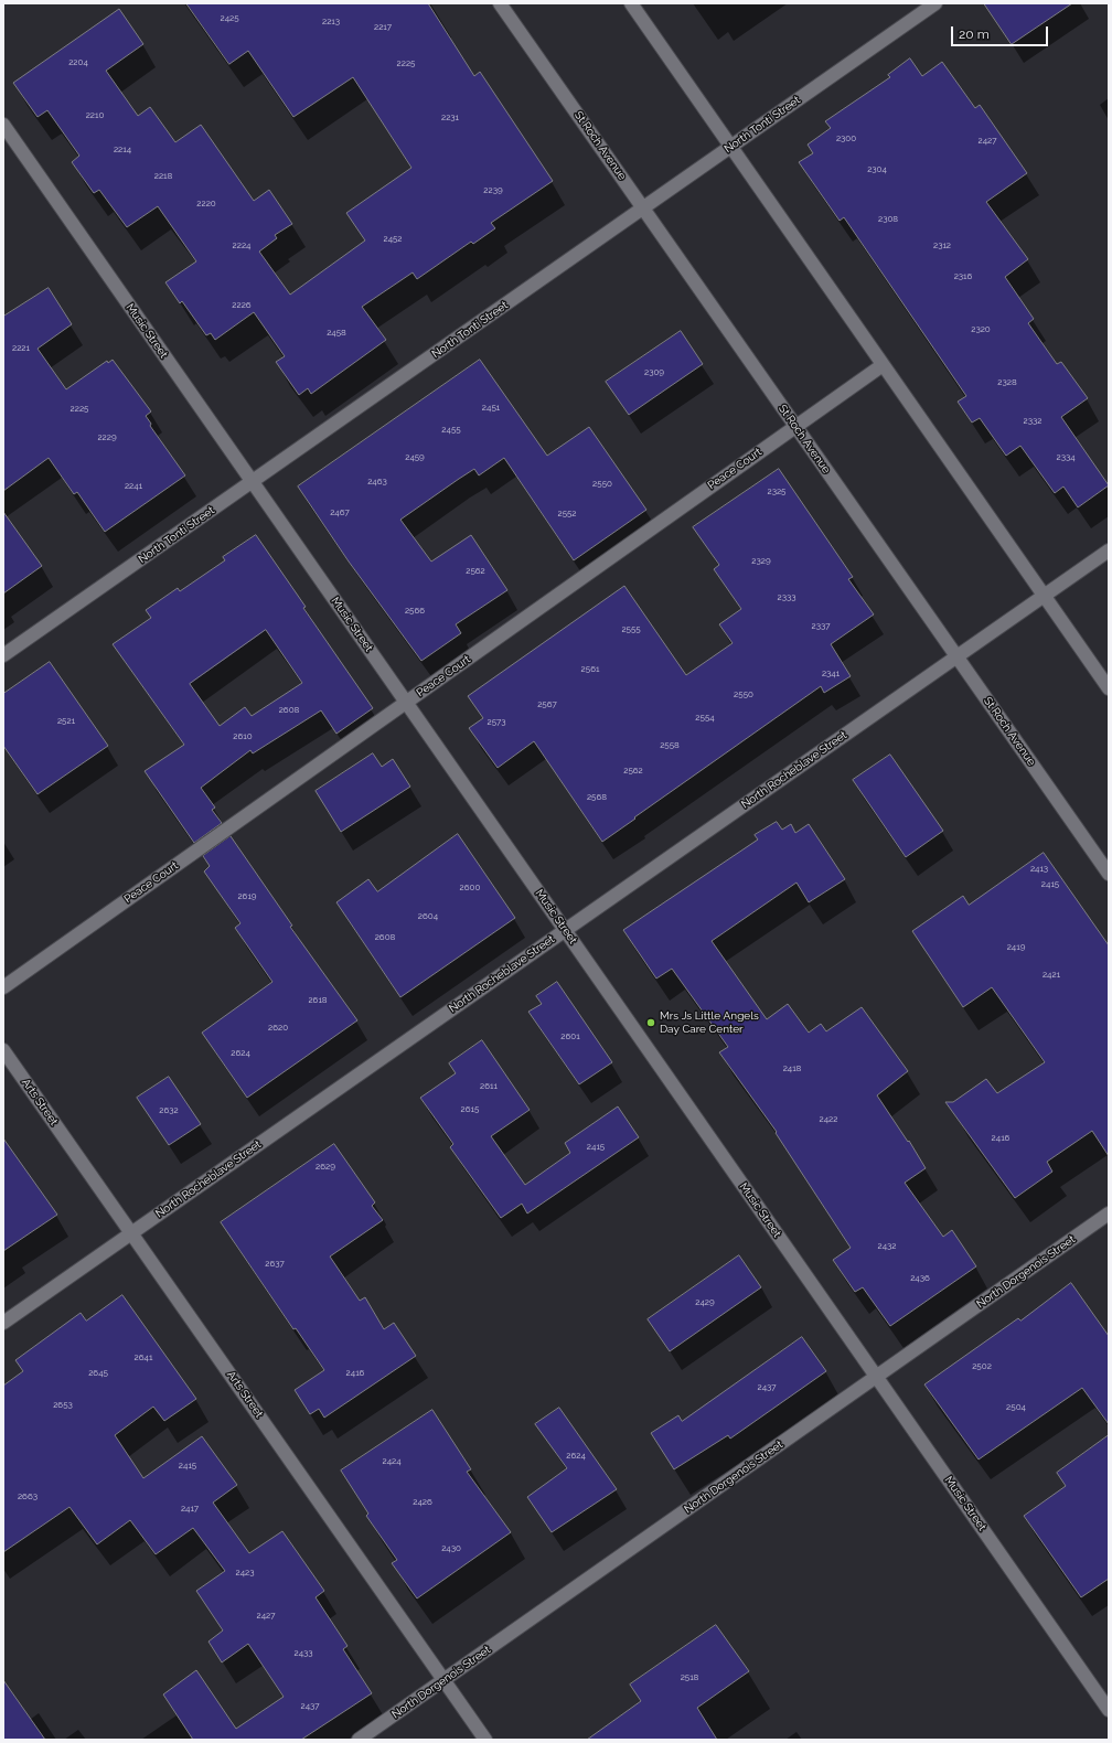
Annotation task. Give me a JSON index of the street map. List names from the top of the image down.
{
  "streets": {
    "street": [
      "North Tonti Street",
      "St Roch Avenue",
      "Music Street",
      "Peace Court",
      "North Rocheblave Street",
      "Arts Street",
      "North Dorgenois Street"
    ]
  },
  "crossings": [
    ["North Tonti Street", "St Roch Avenue"],
    ["North Tonti Street", "Music Street"],
    ["St Roch Avenue", "Peace Court"],
    ["St Roch Avenue", "North Rocheblave Street"],
    ["Music Street", "Peace Court"],
    ["Music Street", "North Rocheblave Street"],
    ["Music Street", "North Dorgenois Street"],
    ["North Rocheblave Street", "Arts Street"],
    ["Arts Street", "North Dorgenois Street"]
  ],
  "places": ["Mrs Js Little Angels Day Care Center"],
  "house_numbers": [
    "2425",
    "2213",
    "2217",
    "2204",
    "2225",
    "2210",
    "2231",
    "2300",
    "2427",
    "2214",
    "2304",
    "2218",
    "2239",
    "2220",
    "2308",
    "2452",
    "2224",
    "2312",
    "2316",
    "2226",
    "2320",
    "2458",
    "2221",
    "2309",
    "2328",
    "2451",
    "2225",
    "2332",
    "2455",
    "2229",
    "2459",
    "2334",
    "2463",
    "2550",
    "2241",
    "2325",
    "2467",
    "2552",
    "2329",
    "2562",
    "2333",
    "2566",
    "2337",
    "2555",
    "2561",
    "2341",
    "2550",
    "2567",
    "2608",
    "2554",
    "2521",
    "2573",
    "2610",
    "2558",
    "2562",
    "2568",
    "2413",
    "2415",
    "2600",
    "2619",
    "2604",
    "2608",
    "2419",
    "2421",
    "2618",
    "2620",
    "2601",
    "2624",
    "2418",
    "2611",
    "2615",
    "2632",
    "2422",
    "2416",
    "2415",
    "2629",
    "2432",
    "2637",
    "2436",
    "2429",
    "2641",
    "2502",
    "2645",
    "2416",
    "2437",
    "2653",
    "2504",
    "2624",
    "2424",
    "2415",
    "2663",
    "2426",
    "2417",
    "2430",
    "2423",
    "2427",
    "2433",
    "2518",
    "2437"
  ],
  "scale_bar": "20 m"
}
